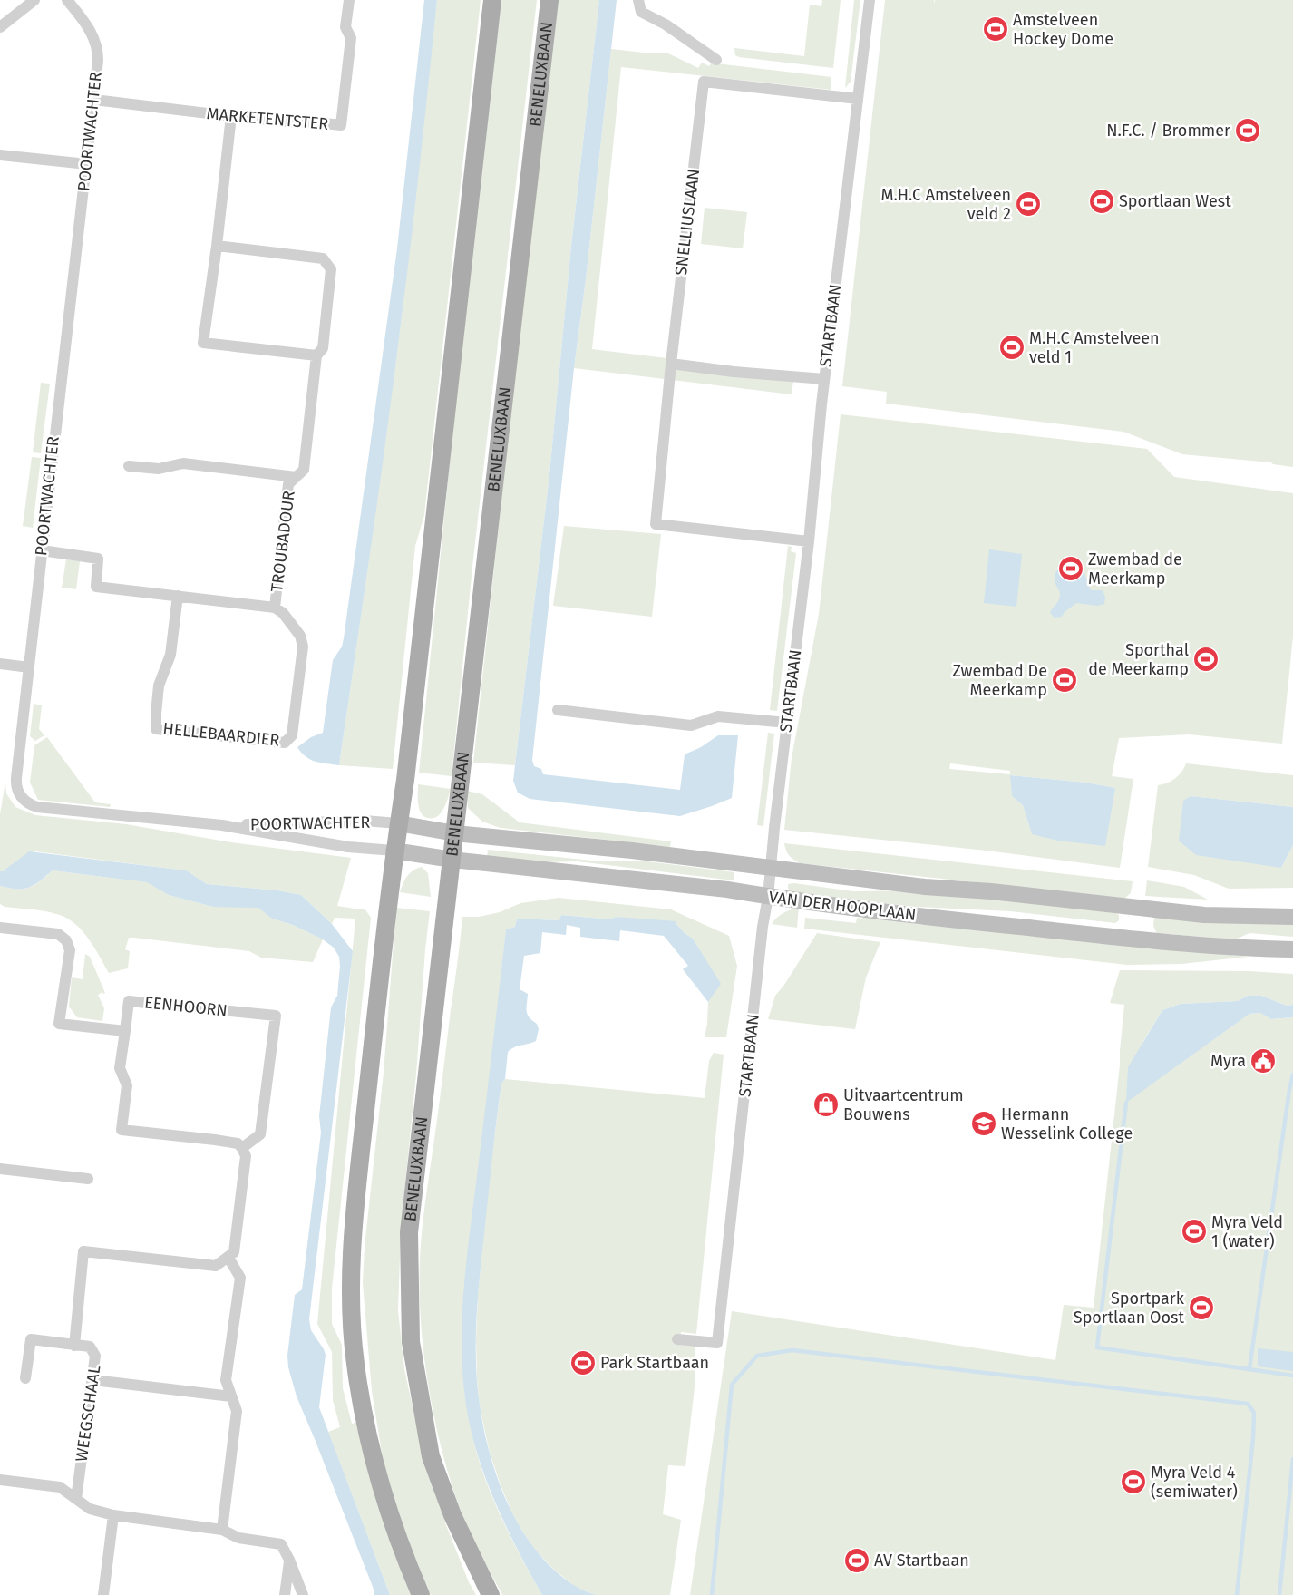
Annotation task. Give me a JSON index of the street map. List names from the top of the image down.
{
  "streets": {
    "main road": ["BENELUXBAAN"],
    "street": [
      "MARKETENTSTER",
      "POORTWACHTER",
      "SNELLIUSLAAN",
      "STARTBAAN",
      "TROUBADOUR",
      "HELLEBAARDIER",
      "VAN DER HOOPLAAN",
      "EENHOORN",
      "WEEGSCHAAL"
    ]
  },
  "crossings": [
    ["BENELUXBAAN", "VAN DER HOOPLAAN"],
    ["MARKETENTSTER", "POORTWACHTER"],
    ["POORTWACHTER", "VAN DER HOOPLAAN"],
    ["SNELLIUSLAAN", "STARTBAAN"],
    ["STARTBAAN", "VAN DER HOOPLAAN"],
    ["TROUBADOUR", "HELLEBAARDIER"]
  ],
  "places": {
    "sports": [
      "Amstelveen Hockey Dome",
      "N.F.C. / Brommer",
      "Sportlaan West",
      "M.H.C Amstelveen veld 2",
      "M.H.C Amstelveen veld 1",
      "Zwembad de Meerkamp",
      "Sporthal de Meerkamp",
      "Zwembad De Meerkamp",
      "Myra Veld 1 (water)",
      "Sportpark Sportlaan Oost",
      "Park Startbaan",
      "Myra Veld 4 (semiwater)",
      "AV Startbaan"
    ],
    "public building": ["Myra"],
    "shop": ["Uitvaartcentrum Bouwens"],
    "school or university": ["Hermann Wesselink College"]
  }
}
